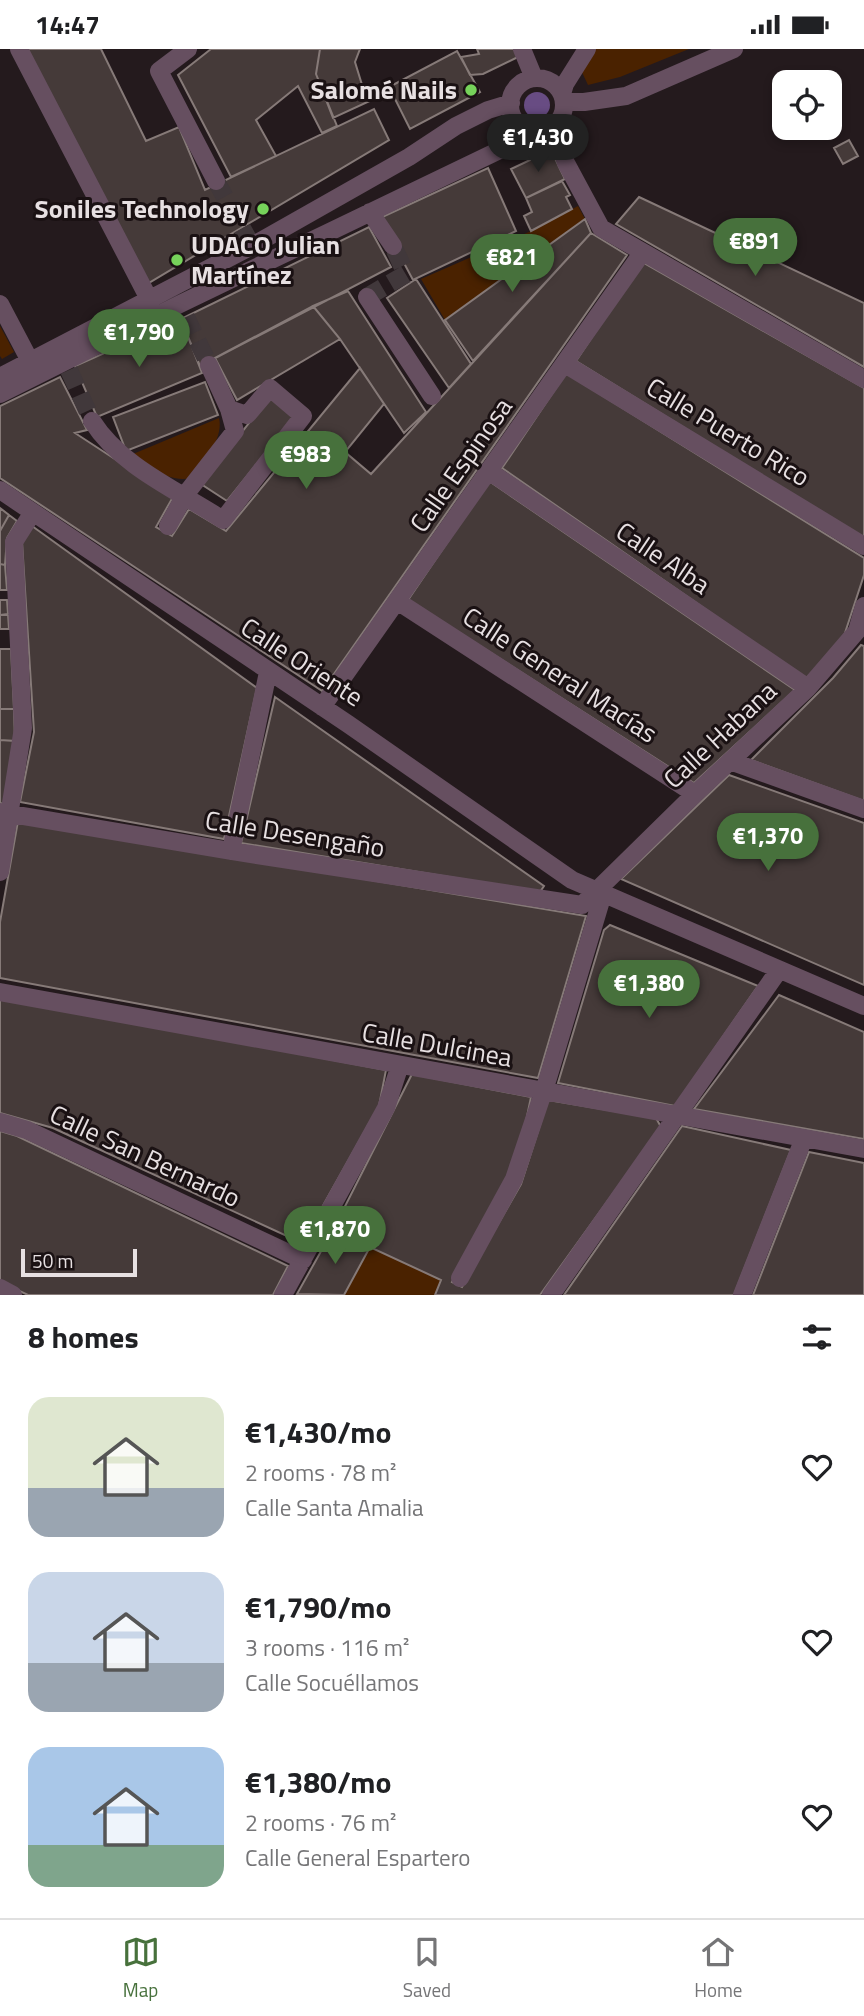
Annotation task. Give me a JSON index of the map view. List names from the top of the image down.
{
  "streets": {
    "street": [
      "Calle Puerto Rico",
      "Calle Espinosa",
      "Calle Alba",
      "Calle Oriente",
      "Calle General Macías",
      "Calle Habana",
      "Calle Desengaño",
      "Calle Dulcinea",
      "Calle San Bernardo"
    ]
  },
  "crossings": [
    ["Calle Puerto Rico", "Calle Espinosa"],
    ["Calle Espinosa", "Calle Alba"],
    ["Calle Espinosa", "Calle Oriente"],
    ["Calle Espinosa", "Calle General Macías"],
    ["Calle Alba", "Calle Habana"],
    ["Calle Oriente", "Calle Habana"],
    ["Calle General Macías", "Calle Habana"],
    ["Calle Habana", "Calle Desengaño"]
  ],
  "places": ["Salomé Nails", "Soniles Technology", "UDACO Julian Martínez"],
  "scale_bar": "50 m",
  "page": {
    "status": "14:47",
    "price": [
      "€1,430",
      "€891",
      "€821",
      "€1,790",
      "€983",
      "€1,370",
      "€1,380",
      "€1,870"
    ],
    "scale": "50 m",
    "heading": "8 homes",
    "list": [
      {
        "name": "€1,430/mo",
        "note": "2 rooms · 78 m² · Calle Santa Amalia"
      },
      {
        "name": "€1,790/mo",
        "note": "3 rooms · 116 m² · Calle Socuéllamos"
      },
      {
        "name": "€1,380/mo",
        "note": "2 rooms · 76 m² · Calle General Espartero"
      }
    ],
    "tabs": ["Map", "Saved", "Home"]
  }
}
